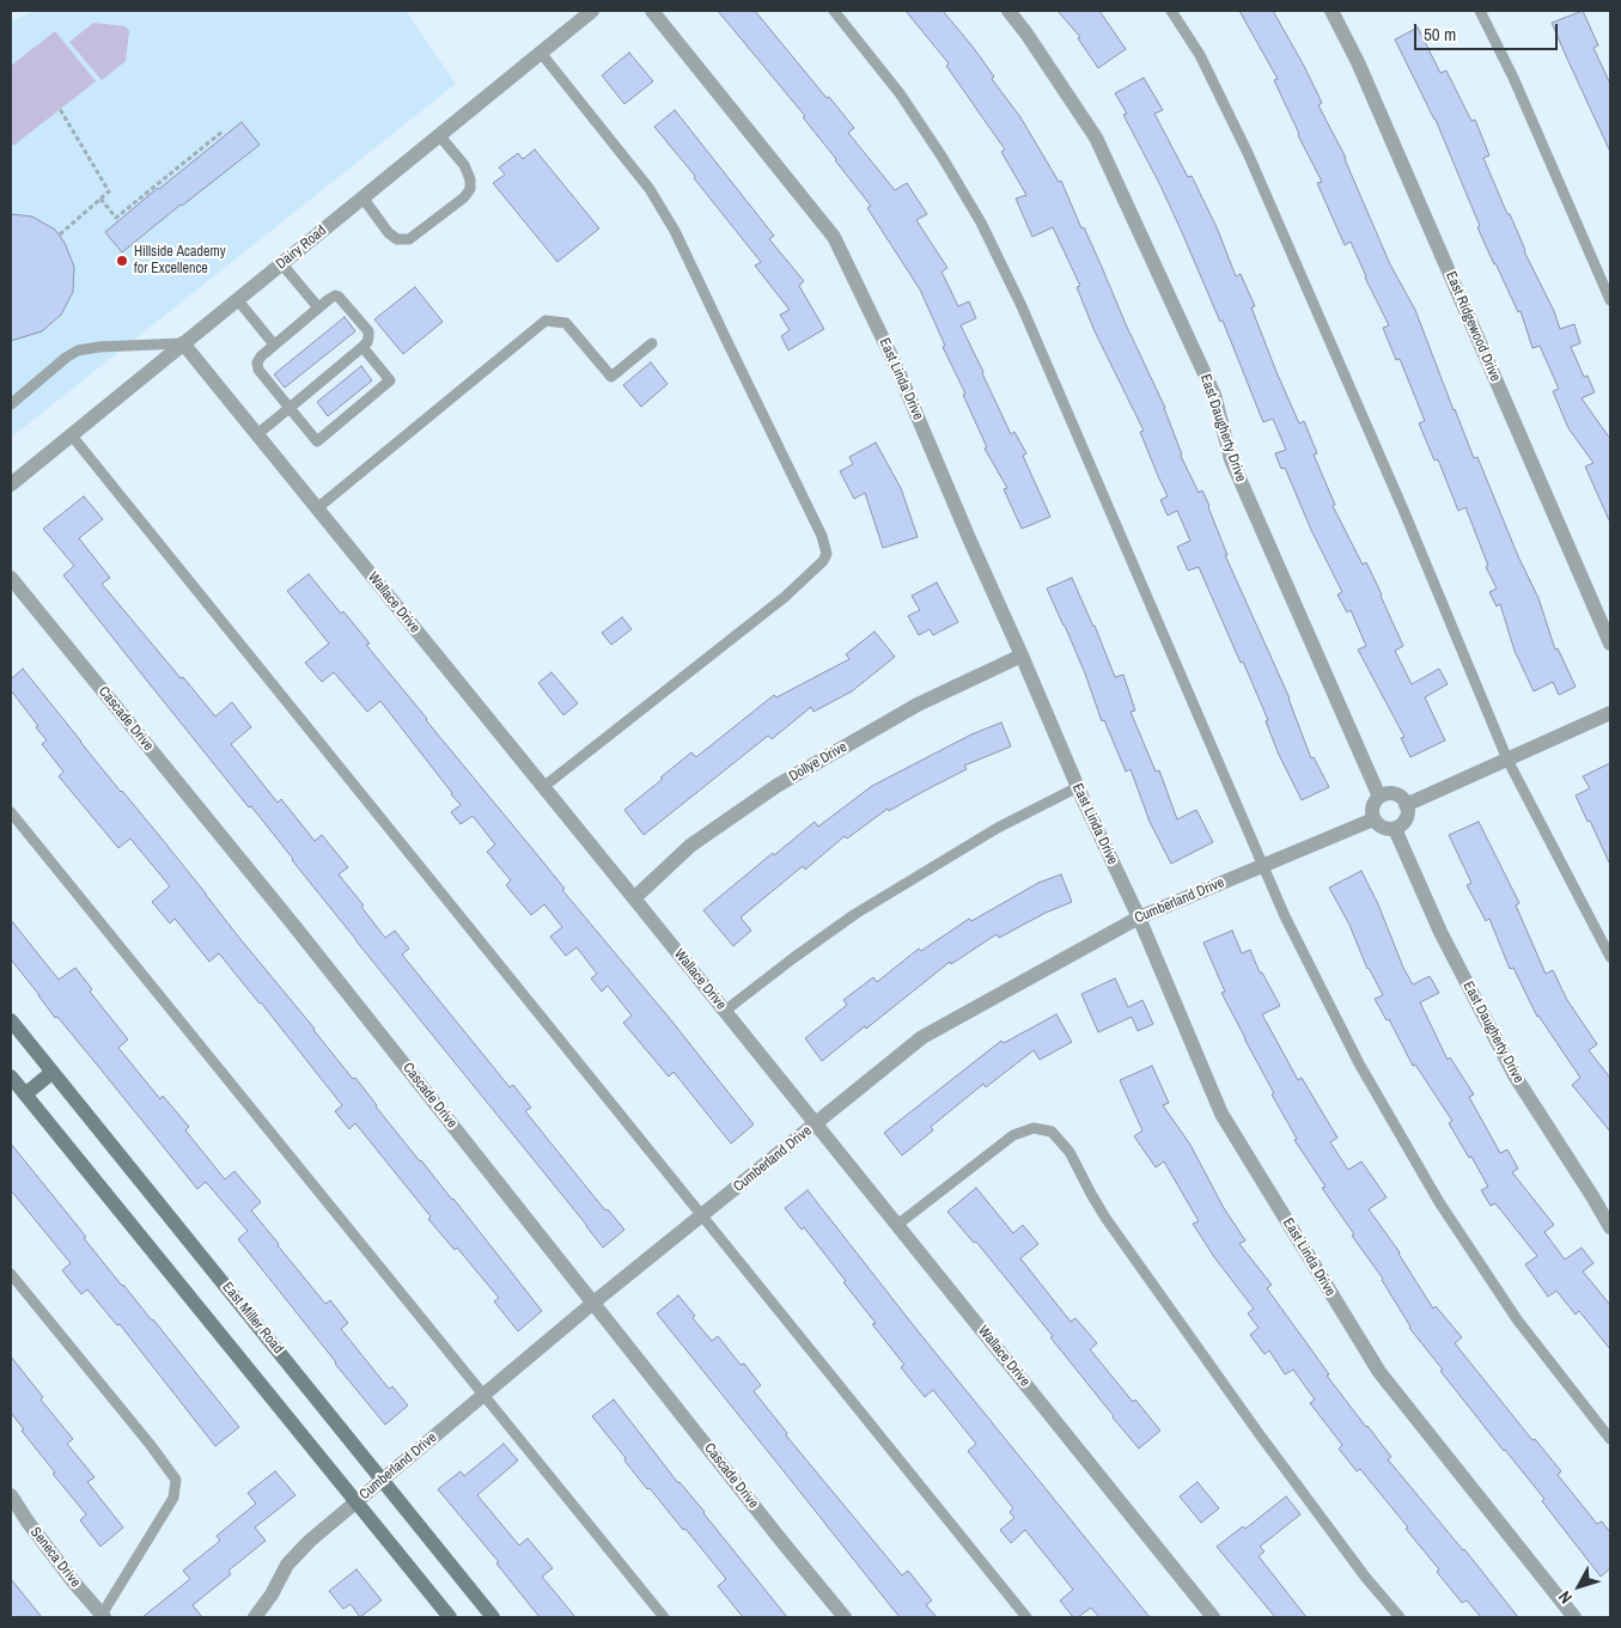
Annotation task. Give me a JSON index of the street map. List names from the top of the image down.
{
  "streets": {
    "main road": ["East Miller Road"],
    "street": [
      "Dairy Road",
      "East Ridgewood Drive",
      "East Linda Drive",
      "East Daugherty Drive",
      "Wallace Drive",
      "Cascade Drive",
      "Dollye Drive",
      "Cumberland Drive",
      "Seneca Drive"
    ]
  },
  "crossings": [
    ["Dairy Road", "Wallace Drive"],
    ["East Linda Drive", "Dollye Drive"],
    ["East Linda Drive", "Cumberland Drive"],
    ["East Daugherty Drive", "Cumberland Drive"],
    ["Wallace Drive", "Dollye Drive"],
    ["Wallace Drive", "Cumberland Drive"],
    ["Cascade Drive", "Cumberland Drive"],
    ["Cumberland Drive", "East Miller Road"]
  ],
  "places": ["Hillside Academy for Excellence"],
  "scale_bar": "50 m",
  "north": "bottom left"
}
